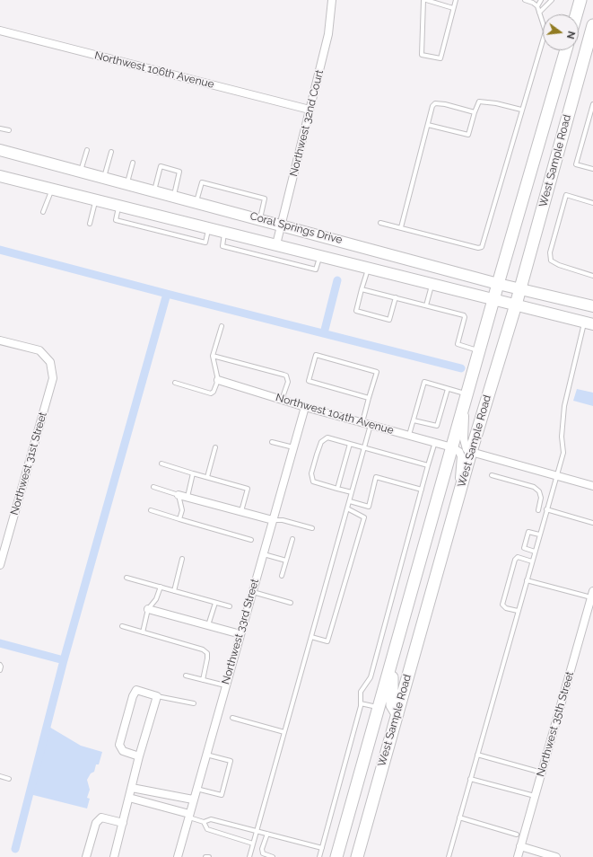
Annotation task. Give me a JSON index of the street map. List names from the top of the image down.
{
  "streets": {
    "main road": ["West Sample Road", "Coral Springs Drive"],
    "street": [
      "Northwest 106th Avenue",
      "Northwest 32nd Court",
      "Northwest 104th Avenue",
      "Northwest 31st Street",
      "Northwest 33rd Street",
      "Northwest 35th Street"
    ]
  },
  "crossings": [
    ["Northwest 106th Avenue", "Northwest 32nd Court"],
    ["Northwest 32nd Court", "Coral Springs Drive"],
    ["West Sample Road", "Coral Springs Drive"],
    ["West Sample Road", "Northwest 104th Avenue"],
    ["Northwest 104th Avenue", "Northwest 33rd Street"]
  ],
  "north": "right"
}
